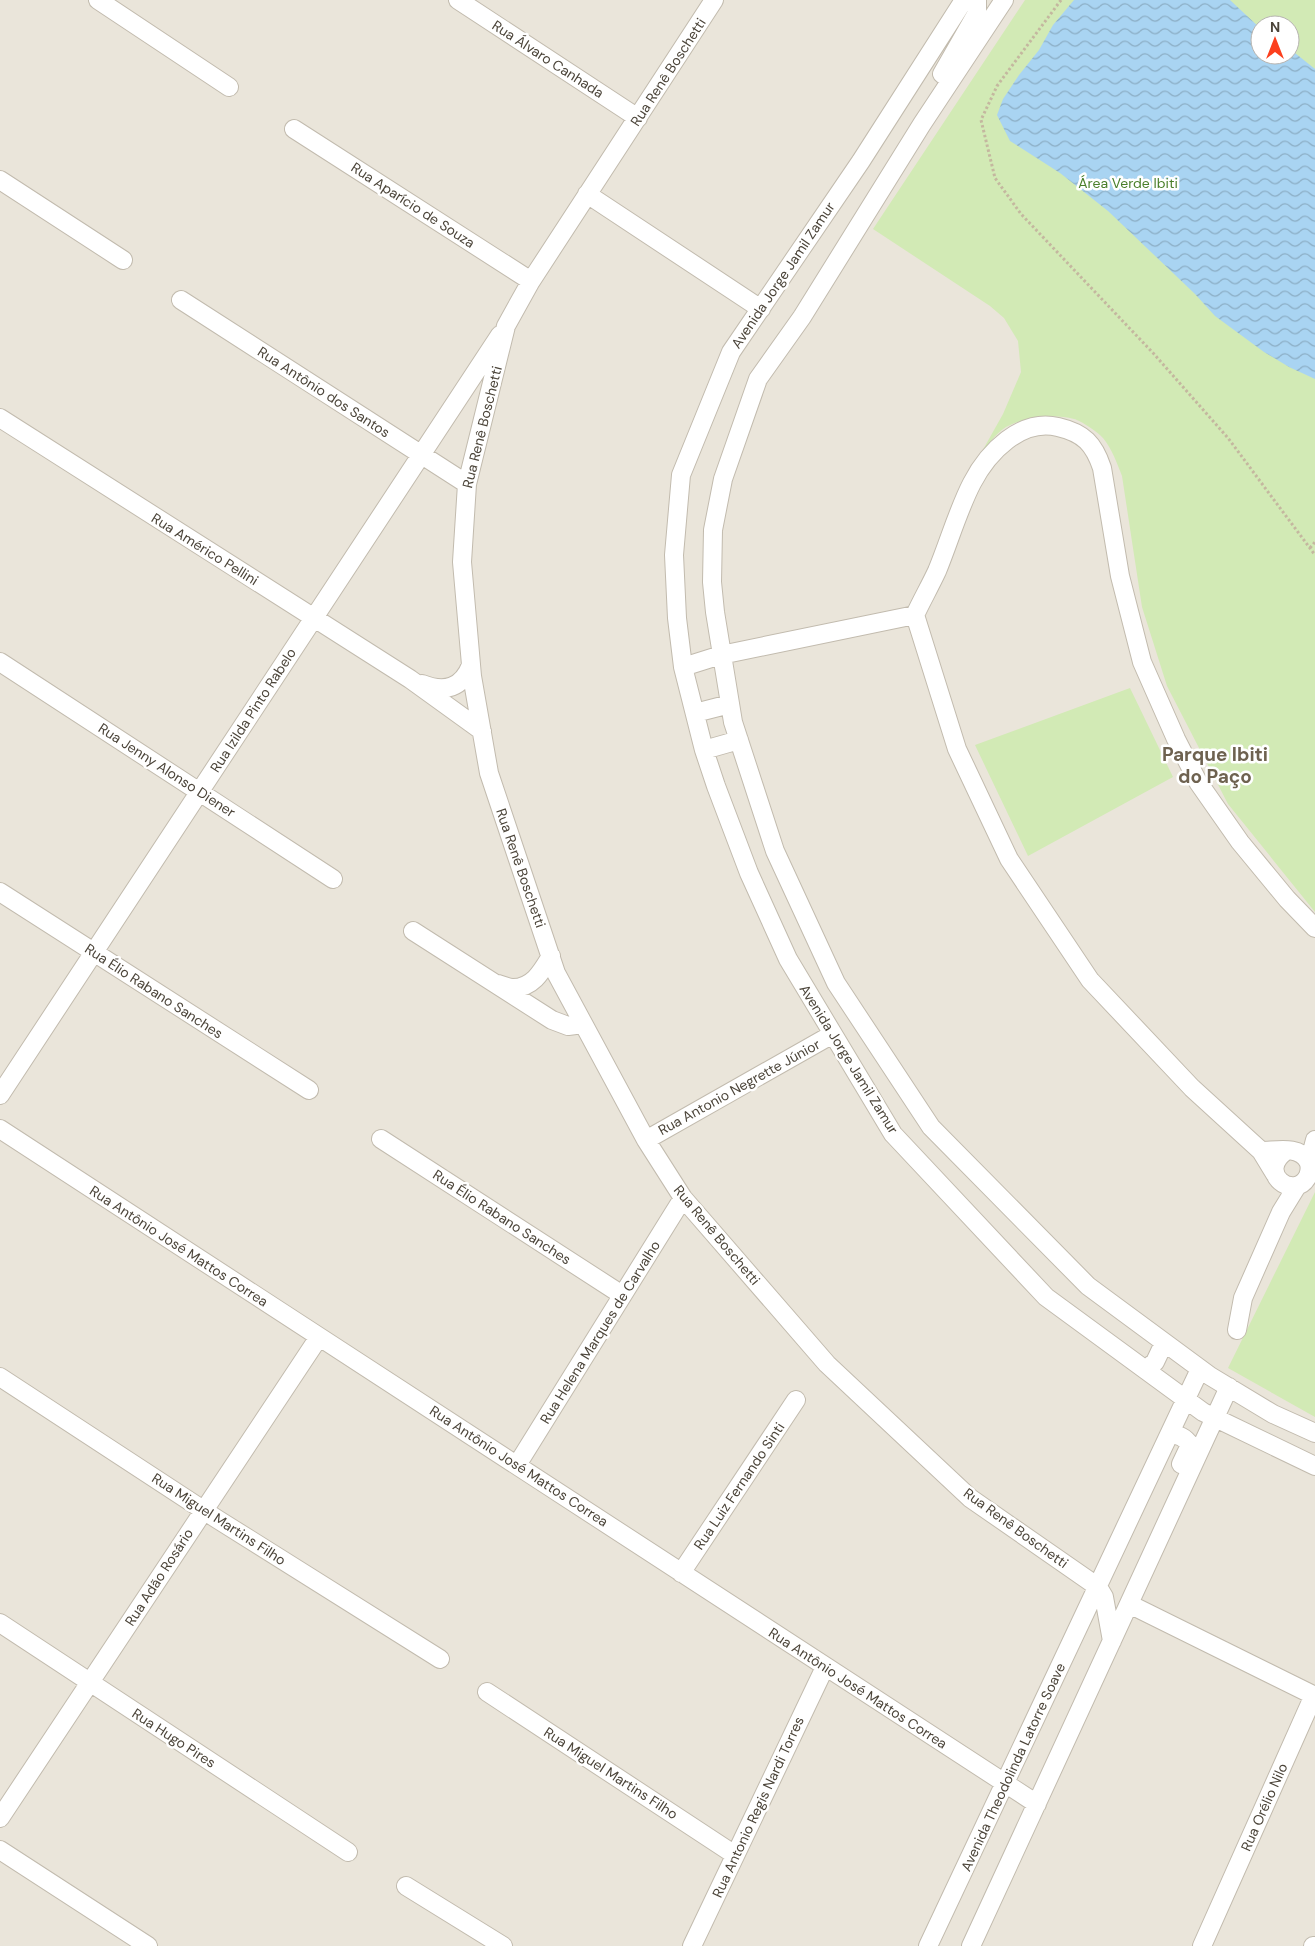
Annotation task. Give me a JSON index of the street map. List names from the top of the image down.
{
  "streets": {
    "street": [
      "Rua Álvaro Canhada",
      "Rua Renê Boschetti",
      "Rua Aparício de Souza",
      "Avenida Jorge Jamil Zamur",
      "Rua Antônio dos Santos",
      "Rua Américo Pellini",
      "Rua Izilda Pinto Rabelo",
      "Rua Jenny Alonso Diener",
      "Rua Élio Rabano Sanches",
      "Rua Antonio Negrette Júnior",
      "Rua Antônio José Mattos Correa",
      "Rua Helena Marques de Carvalho",
      "Rua Luiz Fernando Sinti",
      "Rua Miguel Martins Filho",
      "Rua Adão Rosário",
      "Rua Hugo Pires",
      "Avenida Theodolinda Latorre Soave",
      "Rua Antonio Regis Nardi Torres",
      "Rua Orélio Nilo"
    ]
  },
  "crossings": [
    ["Rua Álvaro Canhada", "Rua Renê Boschetti"],
    ["Rua Renê Boschetti", "Rua Aparício de Souza"],
    ["Rua Renê Boschetti", "Rua Antônio dos Santos"],
    ["Rua Renê Boschetti", "Rua Américo Pellini"],
    ["Rua Renê Boschetti", "Rua Izilda Pinto Rabelo"],
    ["Rua Renê Boschetti", "Rua Antonio Negrette Júnior"],
    ["Rua Renê Boschetti", "Rua Helena Marques de Carvalho"],
    ["Rua Renê Boschetti", "Avenida Theodolinda Latorre Soave"],
    ["Avenida Jorge Jamil Zamur", "Rua Antonio Negrette Júnior"],
    ["Avenida Jorge Jamil Zamur", "Avenida Theodolinda Latorre Soave"],
    ["Rua Antônio dos Santos", "Rua Izilda Pinto Rabelo"],
    ["Rua Américo Pellini", "Rua Izilda Pinto Rabelo"],
    ["Rua Izilda Pinto Rabelo", "Rua Jenny Alonso Diener"],
    ["Rua Izilda Pinto Rabelo", "Rua Élio Rabano Sanches"],
    ["Rua Élio Rabano Sanches", "Rua Helena Marques de Carvalho"],
    ["Rua Antônio José Mattos Correa", "Rua Helena Marques de Carvalho"],
    ["Rua Antônio José Mattos Correa", "Rua Luiz Fernando Sinti"],
    ["Rua Antônio José Mattos Correa", "Rua Adão Rosário"],
    ["Rua Antônio José Mattos Correa", "Avenida Theodolinda Latorre Soave"],
    ["Rua Antônio José Mattos Correa", "Rua Antonio Regis Nardi Torres"],
    ["Rua Miguel Martins Filho", "Rua Adão Rosário"],
    ["Rua Miguel Martins Filho", "Rua Antonio Regis Nardi Torres"],
    ["Rua Adão Rosário", "Rua Hugo Pires"]
  ],
  "districts": ["Parque Ibiti do Paço"],
  "parks": ["Área Verde Ibiti"],
  "north": "top"
}
